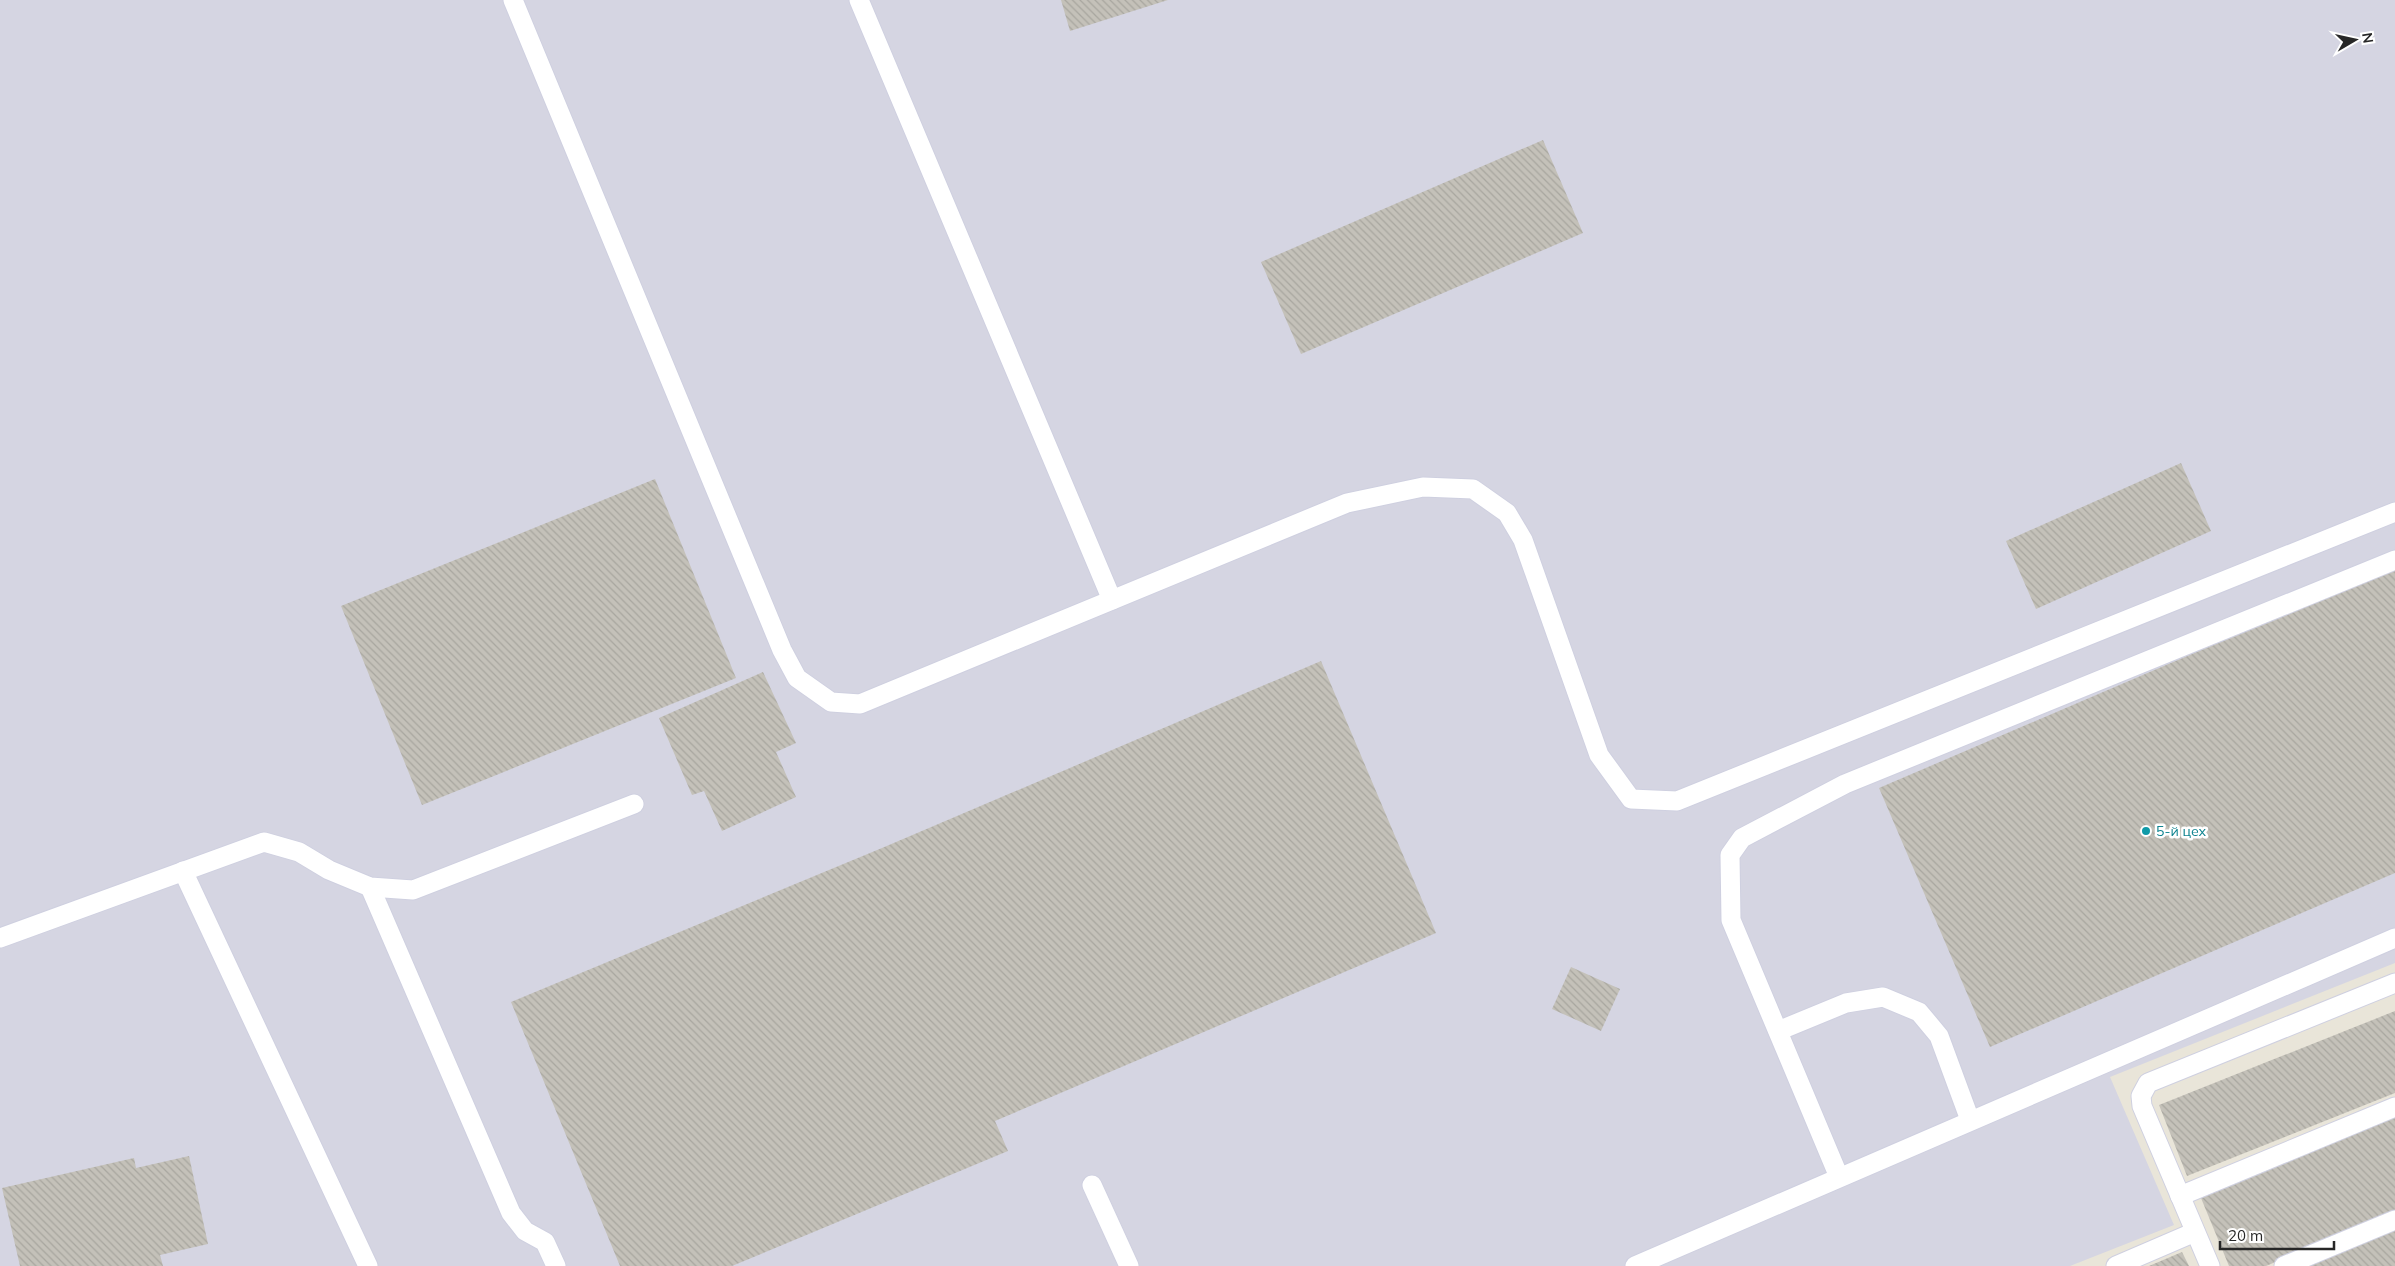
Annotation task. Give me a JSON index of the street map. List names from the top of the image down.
{
  "places": ["5-й цех"],
  "scale_bar": "20 m",
  "north": "right"
}
